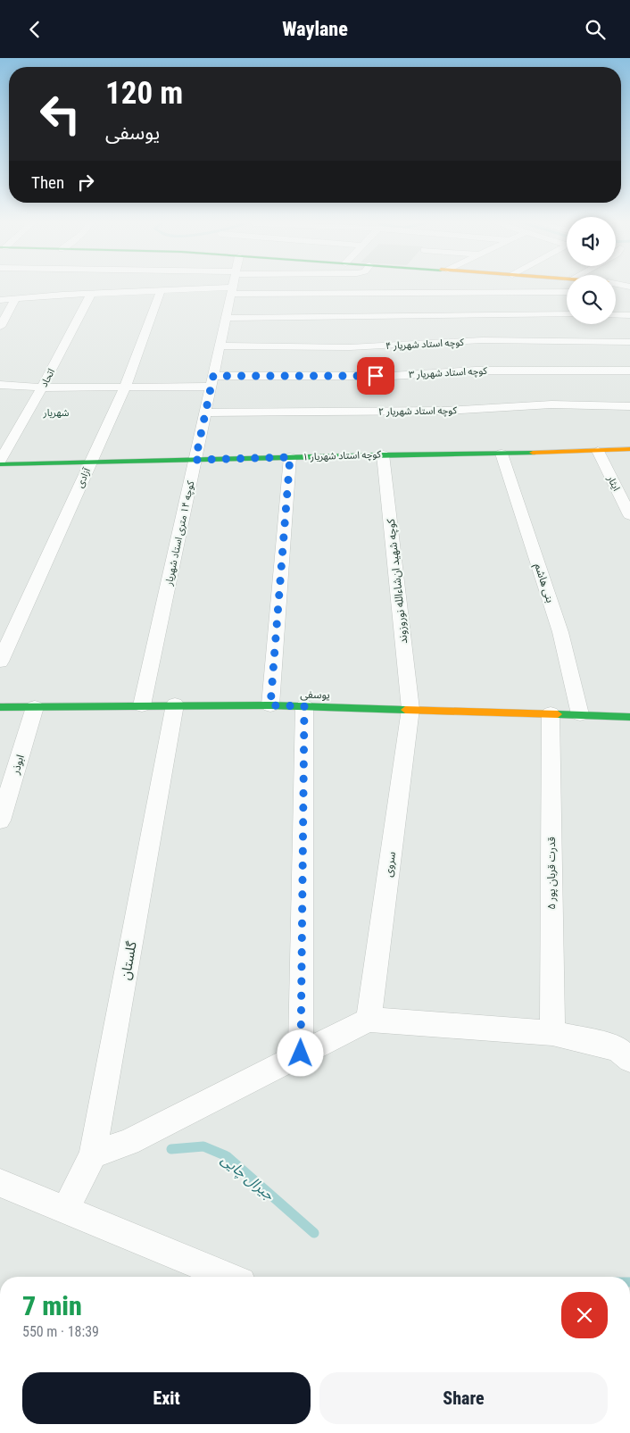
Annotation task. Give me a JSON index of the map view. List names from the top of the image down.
{
  "streets": {
    "street": [
      "کوچه استاد شهریار ۴",
      "کوچه استاد شهریار ۳",
      "اتحاد",
      "کوچه استاد شهریار ۲",
      "کوچه استاد شهریار ۱",
      "آزادی",
      "ایثار",
      "کوچه ۱۴ متری استاد شهریار",
      "کوچه شهید ان‌شاءالله نوروزوند",
      "بنی هاشم",
      "یوسفی",
      "ابوذر",
      "سروی",
      "قدرت قربان پور ۵",
      "گلستان"
    ]
  },
  "crossings": [
    ["کوچه استاد شهریار ۴", "کوچه ۱۴ متری استاد شهریار"],
    ["کوچه استاد شهریار ۳", "اتحاد"],
    ["کوچه استاد شهریار ۳", "آزادی"],
    ["کوچه استاد شهریار ۳", "کوچه ۱۴ متری استاد شهریار"],
    ["اتحاد", "کوچه استاد شهریار ۱"],
    ["کوچه استاد شهریار ۲", "کوچه ۱۴ متری استاد شهریار"],
    ["کوچه استاد شهریار ۱", "آزادی"],
    ["کوچه استاد شهریار ۱", "ایثار"],
    ["کوچه استاد شهریار ۱", "کوچه ۱۴ متری استاد شهریار"],
    ["کوچه استاد شهریار ۱", "کوچه شهید ان‌شاءالله نوروزوند"],
    ["کوچه استاد شهریار ۱", "بنی هاشم"],
    ["کوچه ۱۴ متری استاد شهریار", "یوسفی"],
    ["کوچه شهید ان‌شاءالله نوروزوند", "یوسفی"],
    ["کوچه شهید ان‌شاءالله نوروزوند", "سروی"],
    ["بنی هاشم", "یوسفی"],
    ["یوسفی", "ابوذر"],
    ["یوسفی", "سروی"],
    ["یوسفی", "قدرت قربان پور ۵"],
    ["یوسفی", "گلستان"]
  ],
  "districts": ["شهریار"],
  "water": ["جیرال چایی"],
  "page": {
    "header": "Waylane",
    "turn": ["120 m", "یوسفی"],
    "then": "Then",
    "heading": ["7 min", "550 m · 18:39"],
    "buttons": ["Exit", "Share"]
  }
}
